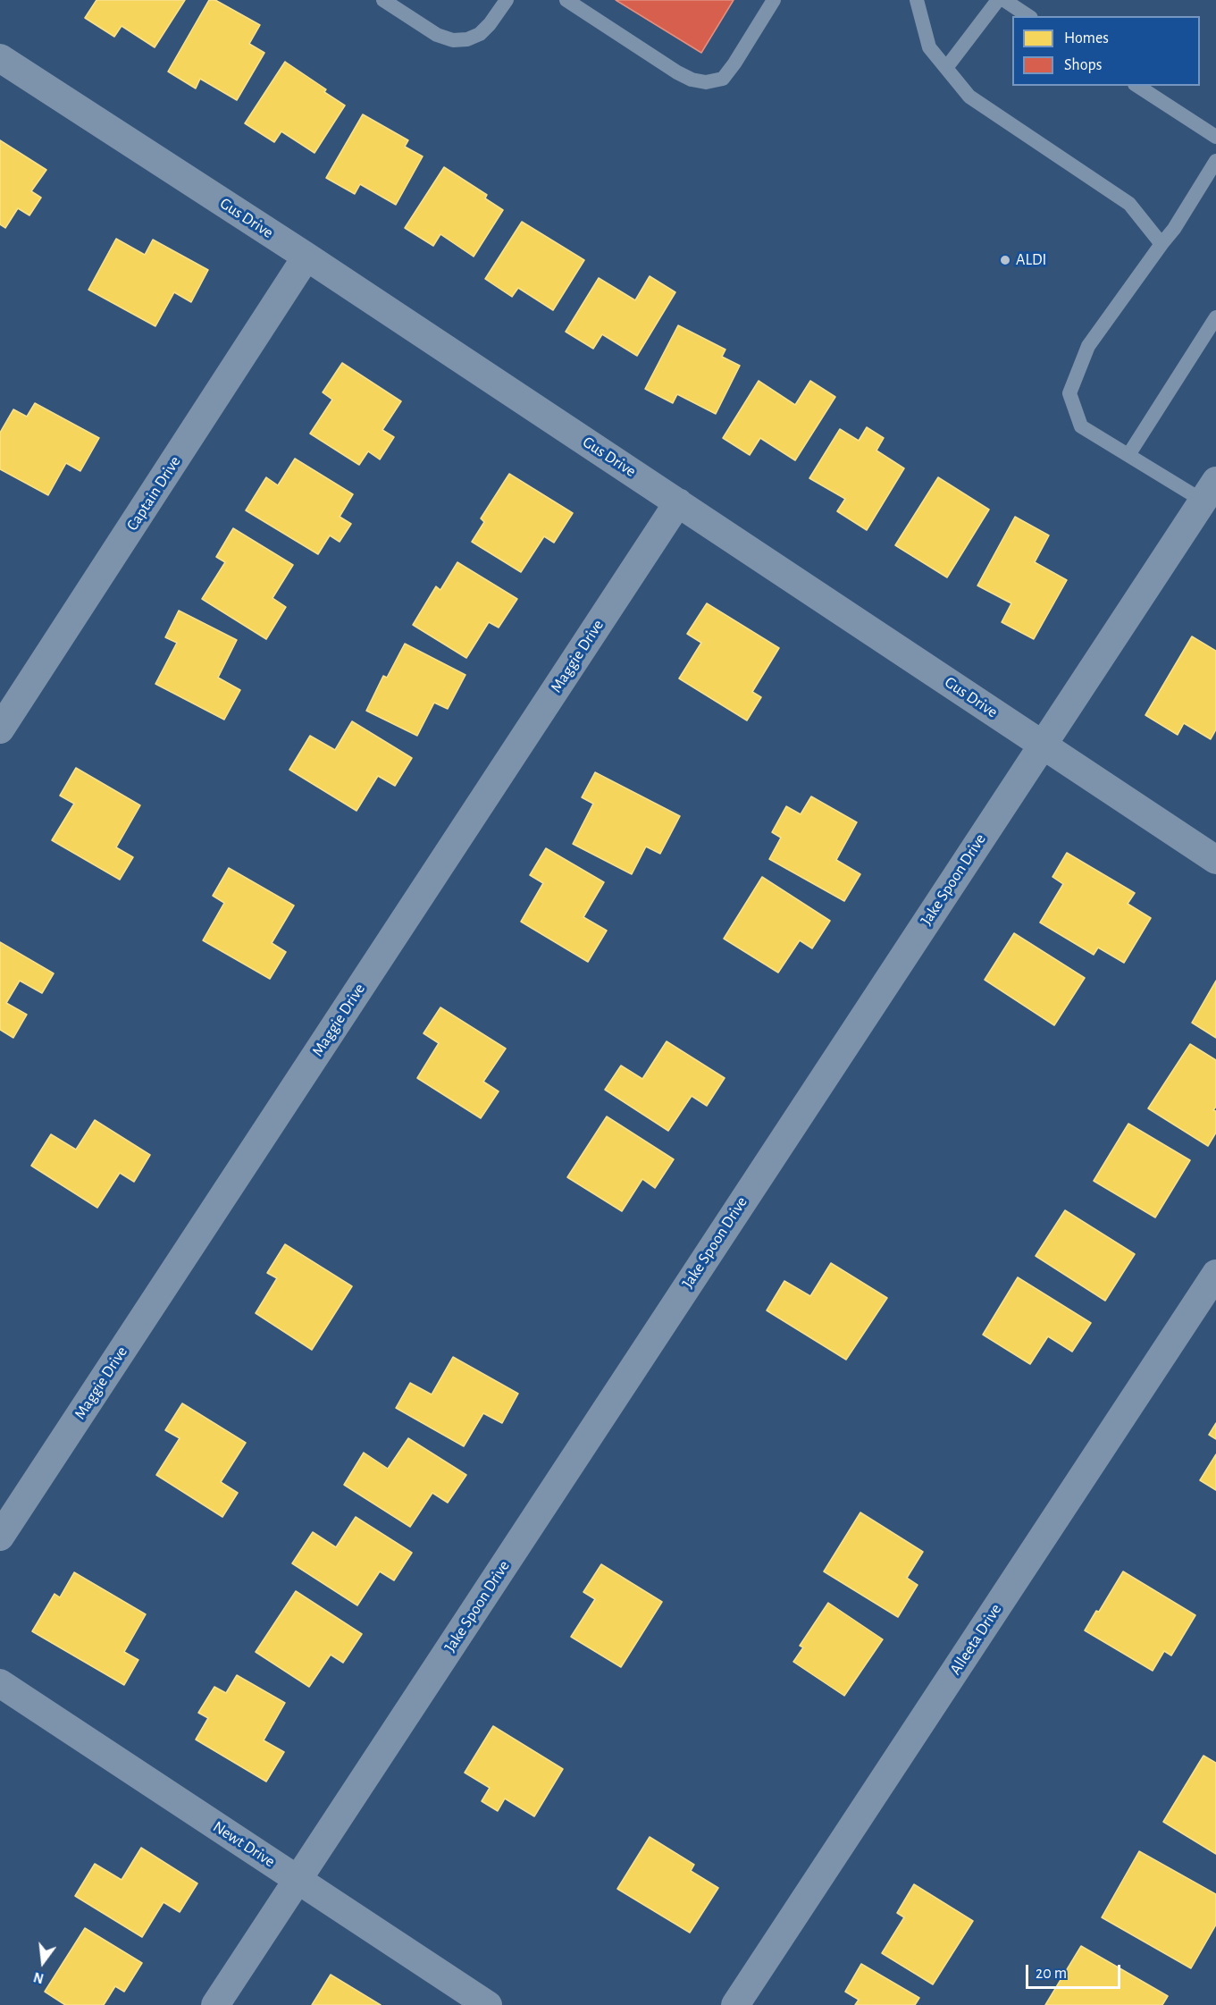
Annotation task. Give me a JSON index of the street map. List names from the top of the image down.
{
  "streets": {
    "street": [
      "Gus Drive",
      "Captain Drive",
      "Maggie Drive",
      "Jake Spoon Drive",
      "Alleeta Drive",
      "Newt Drive"
    ]
  },
  "crossings": [
    ["Gus Drive", "Captain Drive"],
    ["Gus Drive", "Maggie Drive"],
    ["Gus Drive", "Jake Spoon Drive"],
    ["Jake Spoon Drive", "Newt Drive"]
  ],
  "places": ["ALDI"],
  "legend": ["Homes", "Shops"],
  "scale_bar": "20 m",
  "north": "bottom"
}
